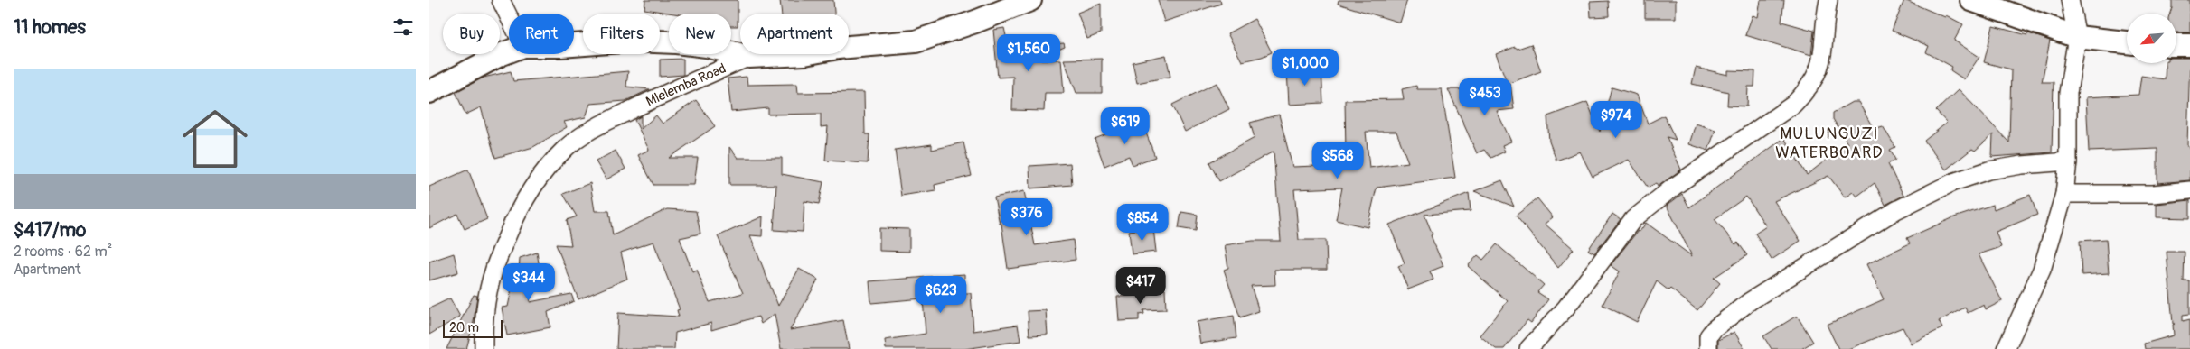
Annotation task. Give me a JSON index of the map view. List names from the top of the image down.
{
  "streets": {
    "street": ["Mlelemba Road"]
  },
  "districts": ["MULUNGUZI WATERBOARD"],
  "scale_bar": "20 m",
  "north": "bottom left",
  "page": {
    "heading": "11 homes",
    "chip": [
      "Buy",
      "Rent",
      "Filters",
      "New",
      "Apartment"
    ],
    "price": [
      "$1,560",
      "$1,000",
      "$453",
      "$974",
      "$619",
      "$568",
      "$376",
      "$854",
      "$344",
      "$417",
      "$623"
    ],
    "list": [
      {
        "name": "$417/mo",
        "note": "2 rooms · 62 m² · Apartment"
      }
    ],
    "scale": "20 m"
  }
}
